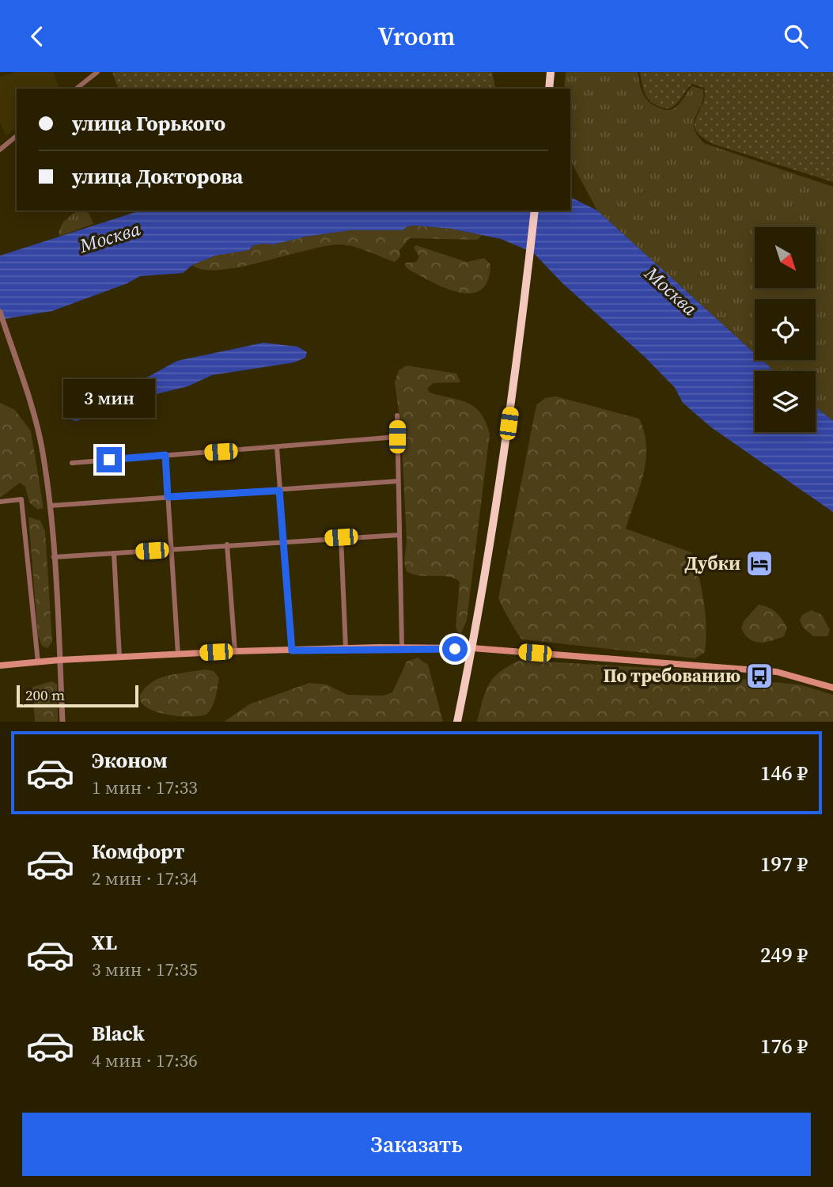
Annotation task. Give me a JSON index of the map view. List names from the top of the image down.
{
  "water": ["Москва"],
  "places": {
    "hotel": ["Дубки"],
    "bus stop": ["По требованию"]
  },
  "scale_bar": "200 m",
  "north": "bottom right",
  "page": {
    "header": "Vroom",
    "banner": ["улица Горького", "улица Докторова"],
    "bubble": "3 мин",
    "scale": "200 m",
    "list": [
      {
        "name": "Эконом",
        "note": "1 мин · 17:33",
        "value": "146 ₽"
      },
      {
        "name": "Комфорт",
        "note": "2 мин · 17:34",
        "value": "197 ₽"
      },
      {
        "name": "XL",
        "note": "3 мин · 17:35",
        "value": "249 ₽"
      },
      {
        "name": "Black",
        "note": "4 мин · 17:36",
        "value": "176 ₽"
      }
    ],
    "buttons": "Заказать"
  }
}
